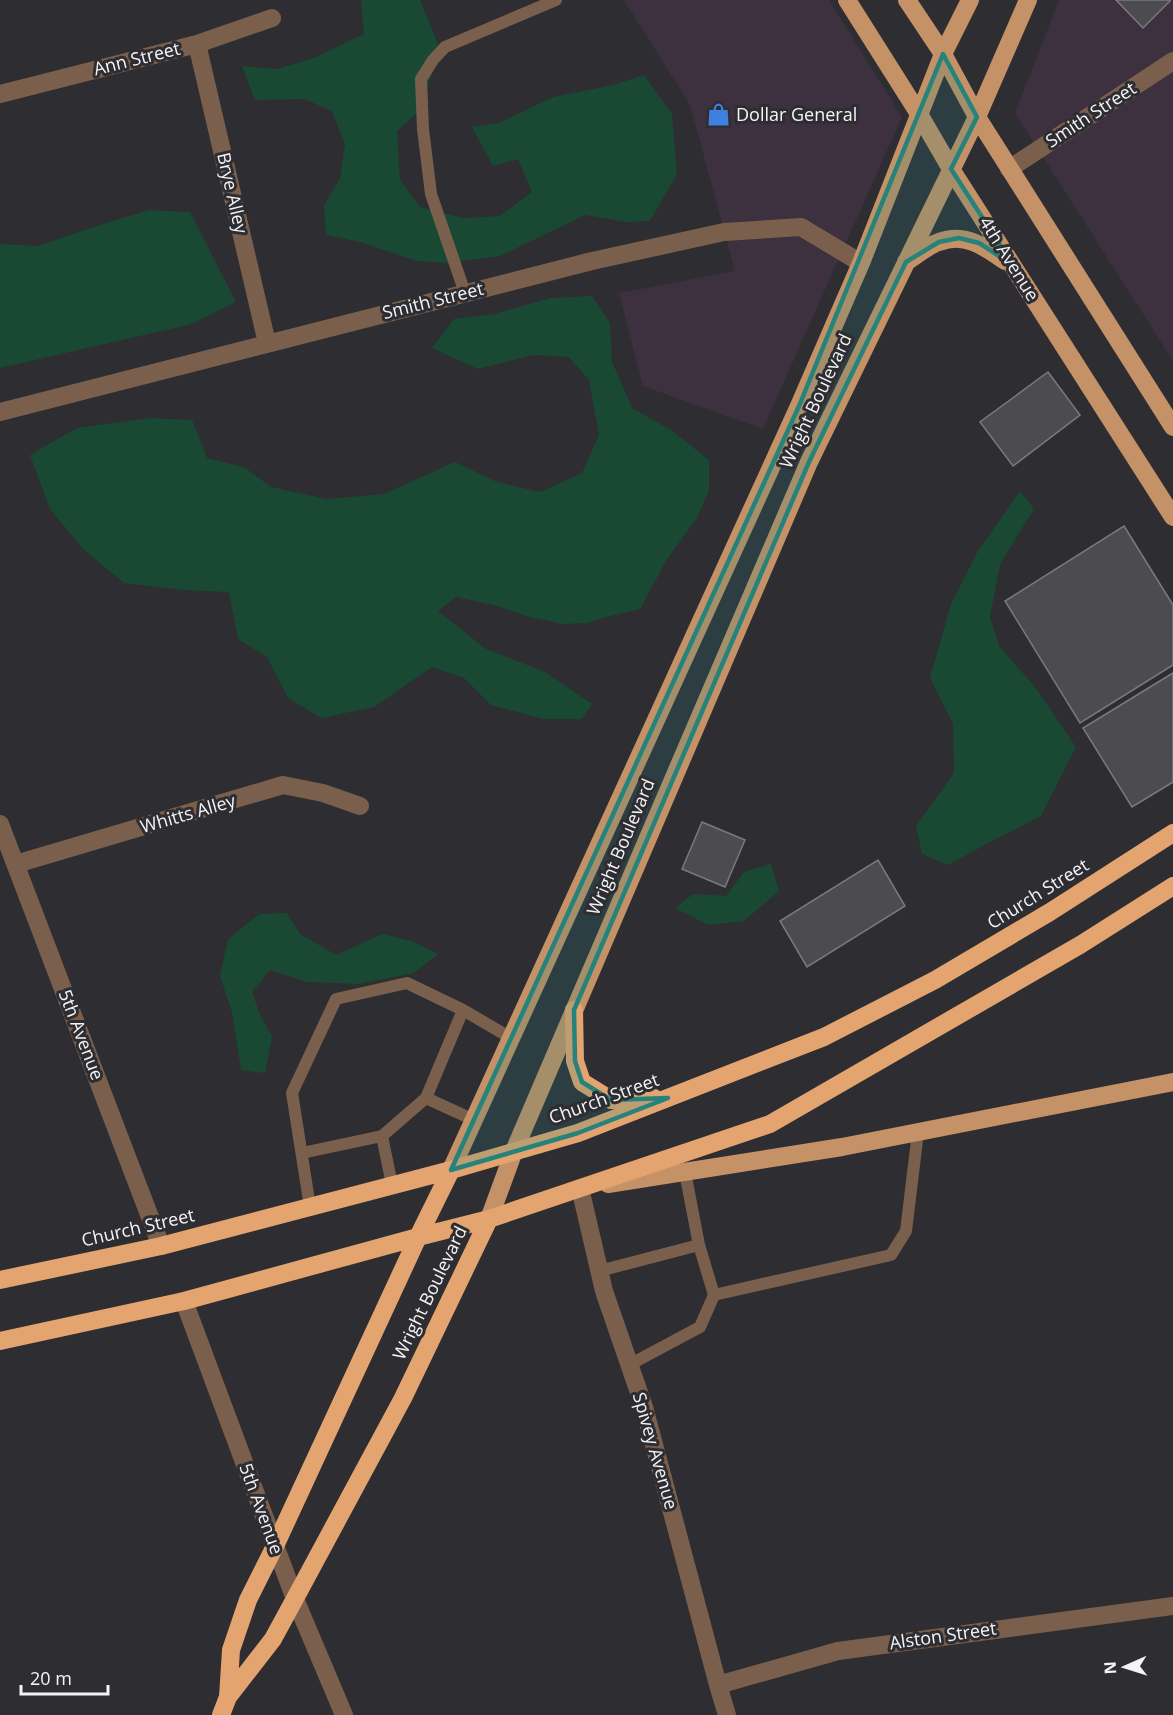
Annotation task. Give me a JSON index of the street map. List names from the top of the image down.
{
  "streets": {
    "highway": ["Wright Boulevard", "Church Street"],
    "main road": ["4th Avenue"],
    "street": [
      "Ann Street",
      "Smith Street",
      "Brye Alley",
      "Whitts Alley",
      "5th Avenue",
      "Spivey Avenue",
      "Alston Street"
    ]
  },
  "crossings": [
    ["Ann Street", "Brye Alley"],
    ["Smith Street", "Brye Alley"],
    ["Smith Street", "Wright Boulevard"],
    ["4th Avenue", "Wright Boulevard"],
    ["Wright Boulevard", "Church Street"],
    ["Wright Boulevard", "5th Avenue"],
    ["Whitts Alley", "5th Avenue"],
    ["Church Street", "5th Avenue"],
    ["Spivey Avenue", "Alston Street"]
  ],
  "places": {
    "shop": ["Dollar General"]
  },
  "scale_bar": "20 m",
  "north": "left"
}
